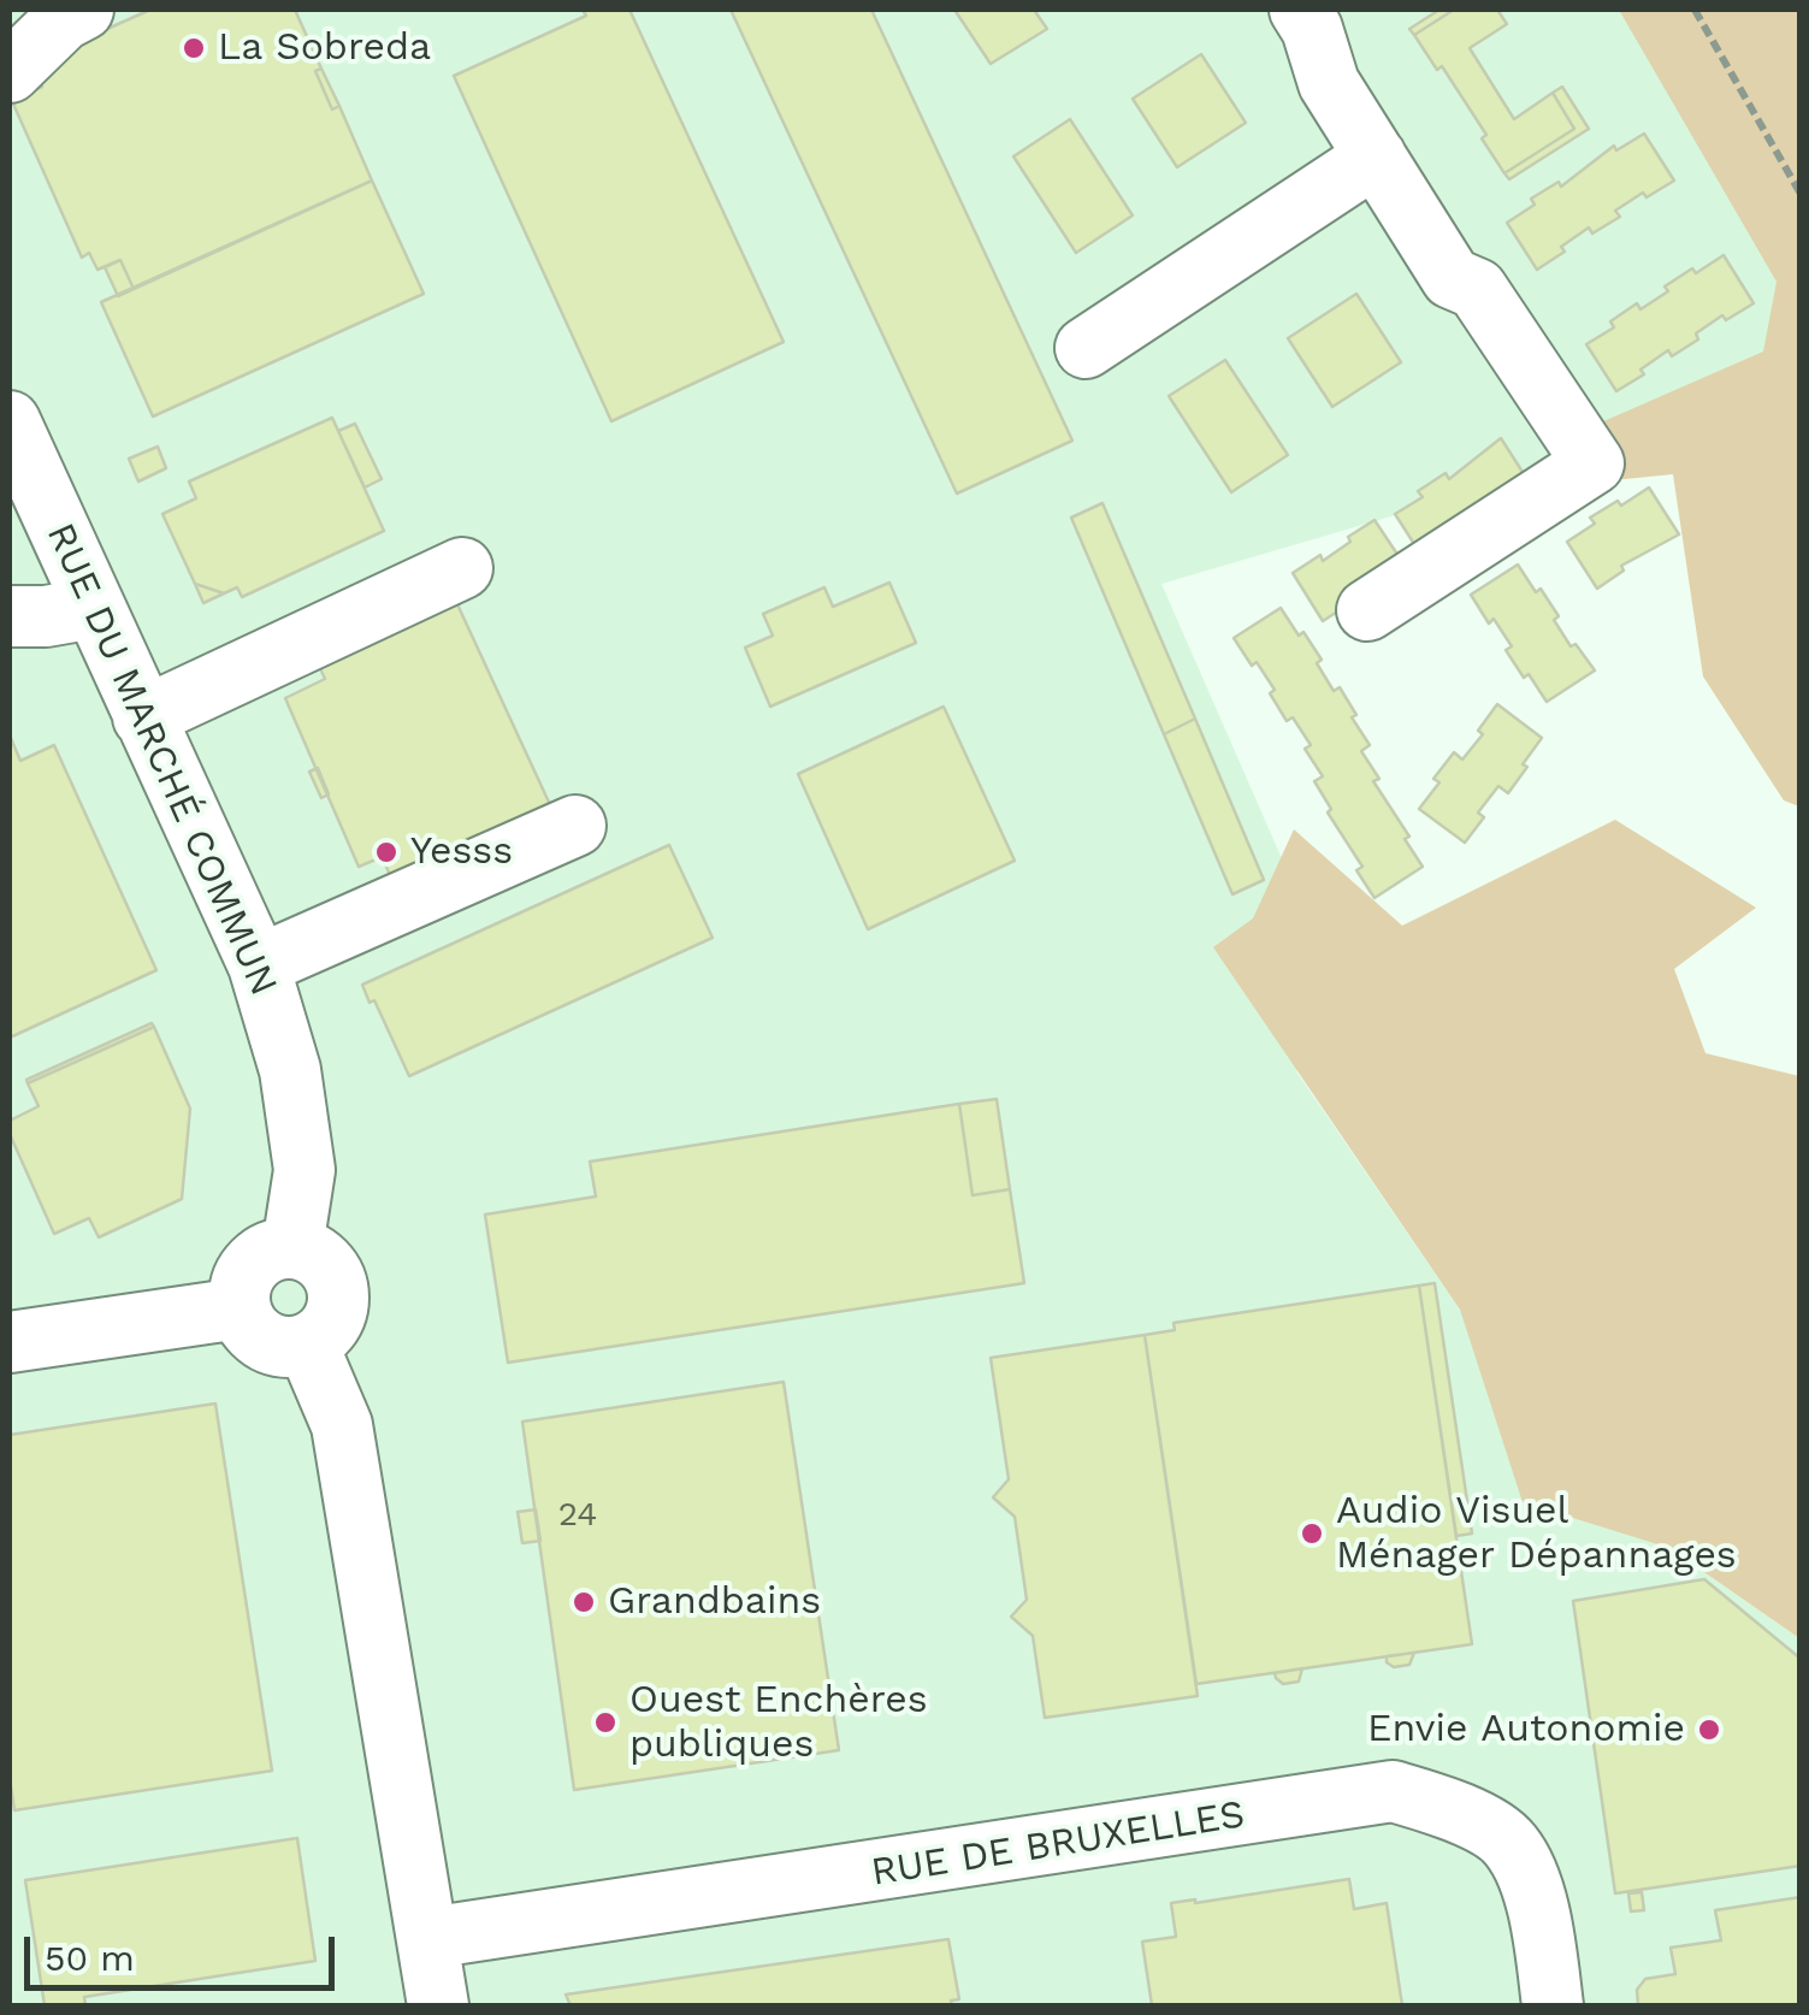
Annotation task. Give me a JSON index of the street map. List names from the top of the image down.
{
  "streets": {
    "street": ["RUE DU MARCHÉ COMMUN", "RUE DE BRUXELLES"]
  },
  "places": [
    "La Sobreda",
    "Yesss",
    "Audio Visuel Ménager Dépannages",
    "Grandbains",
    "Ouest Enchères publiques",
    "Envie Autonomie"
  ],
  "house_numbers": ["24"],
  "scale_bar": "50 m"
}
